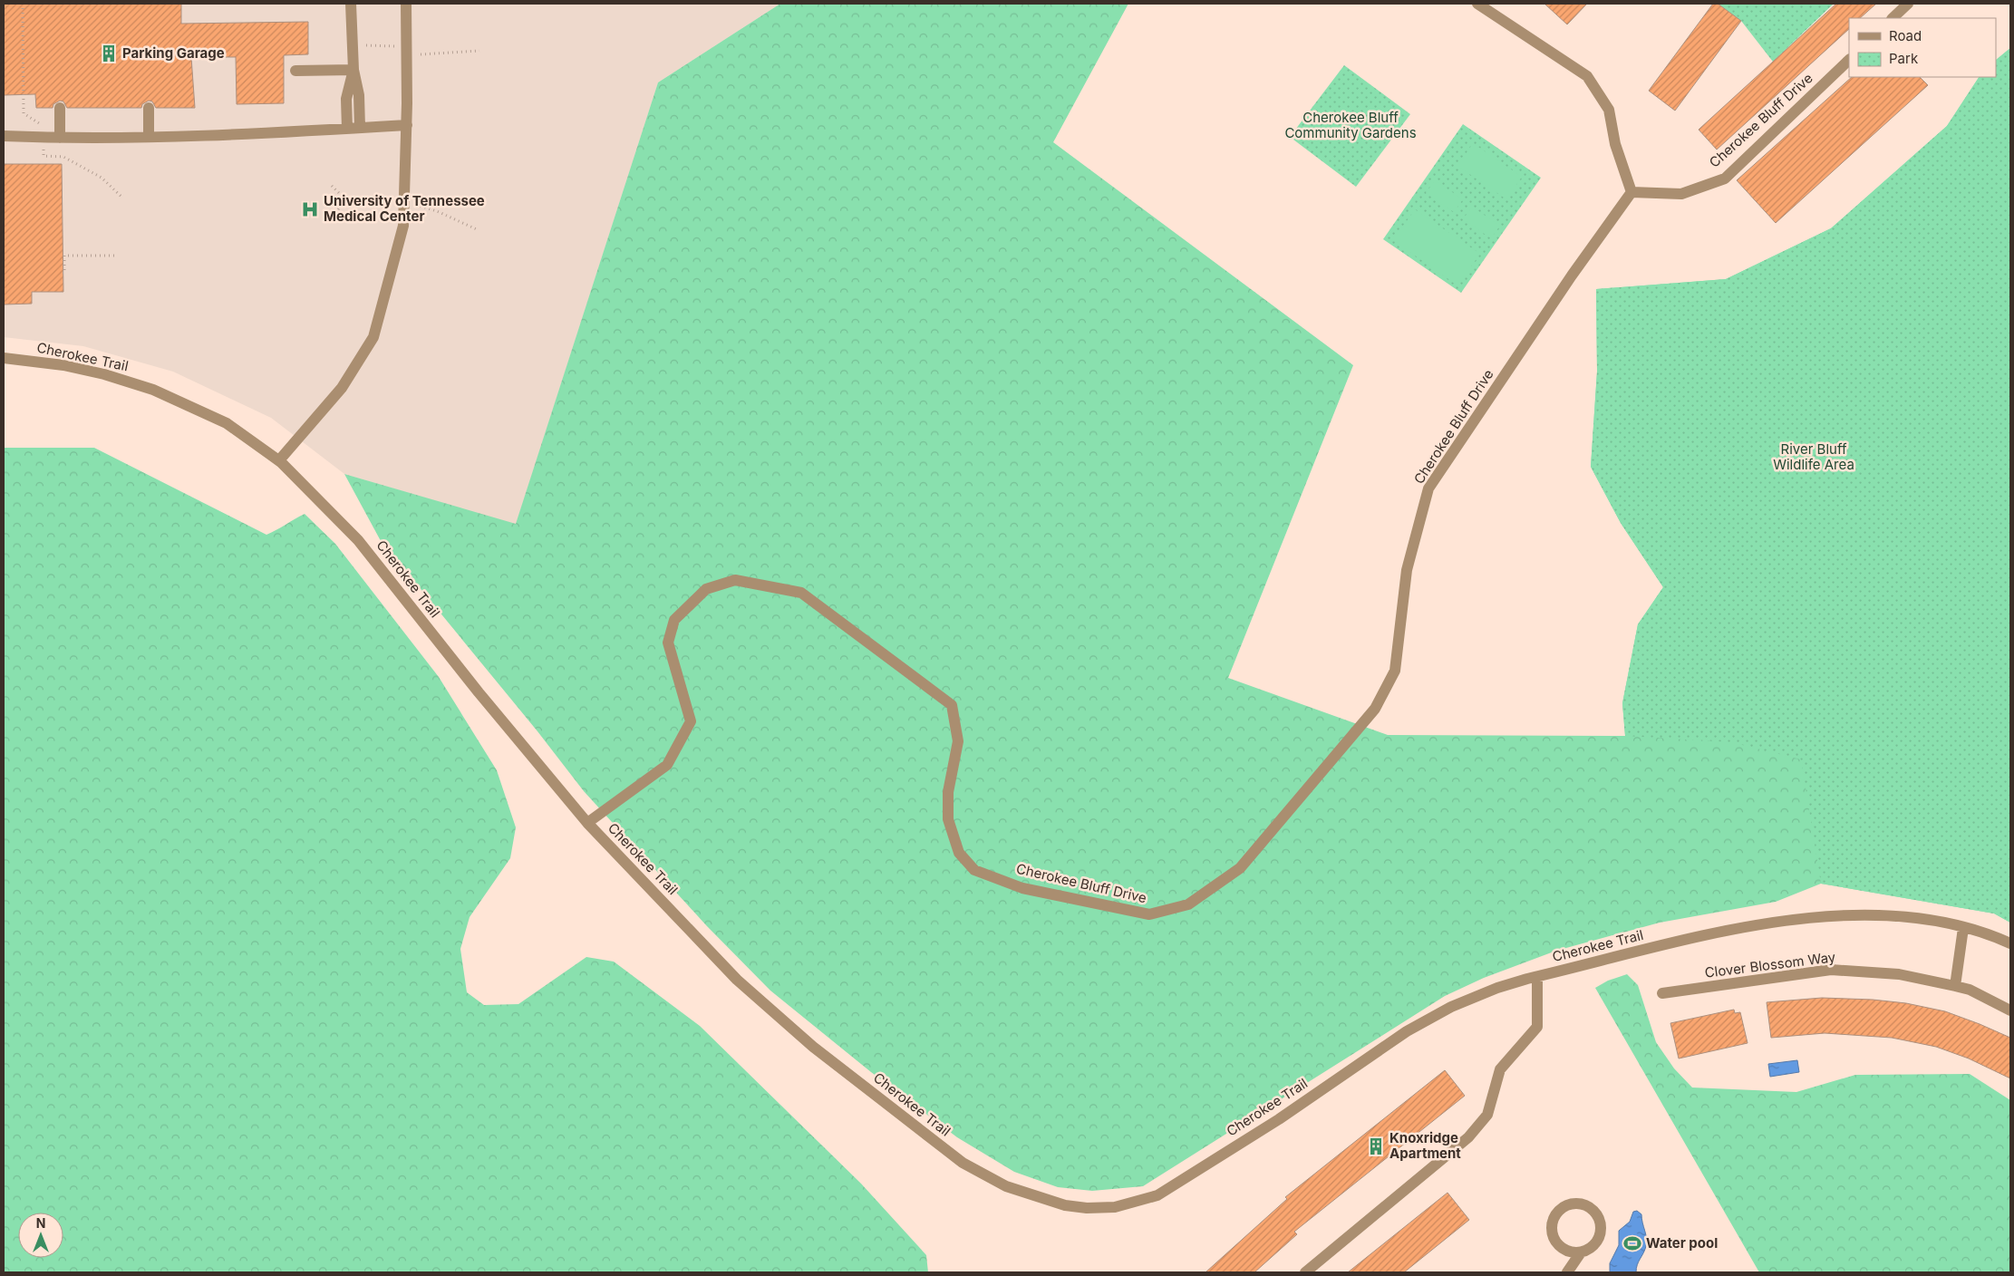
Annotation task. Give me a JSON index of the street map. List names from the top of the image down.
{
  "streets": {
    "street": ["Cherokee Bluff Drive", "Cherokee Trail", "Clover Blossom Way"]
  },
  "crossings": [
    ["Cherokee Bluff Drive", "Cherokee Trail"]
  ],
  "parks": ["Cherokee Bluff Community Gardens", "River Bluff Wildlife Area"],
  "places": {
    "building": ["Parking Garage", "Knoxridge Apartment"],
    "hospital": ["University of Tennessee Medical Center"],
    "sports": ["Water pool"]
  },
  "legend": ["Road", "Park"],
  "north": "top"
}
